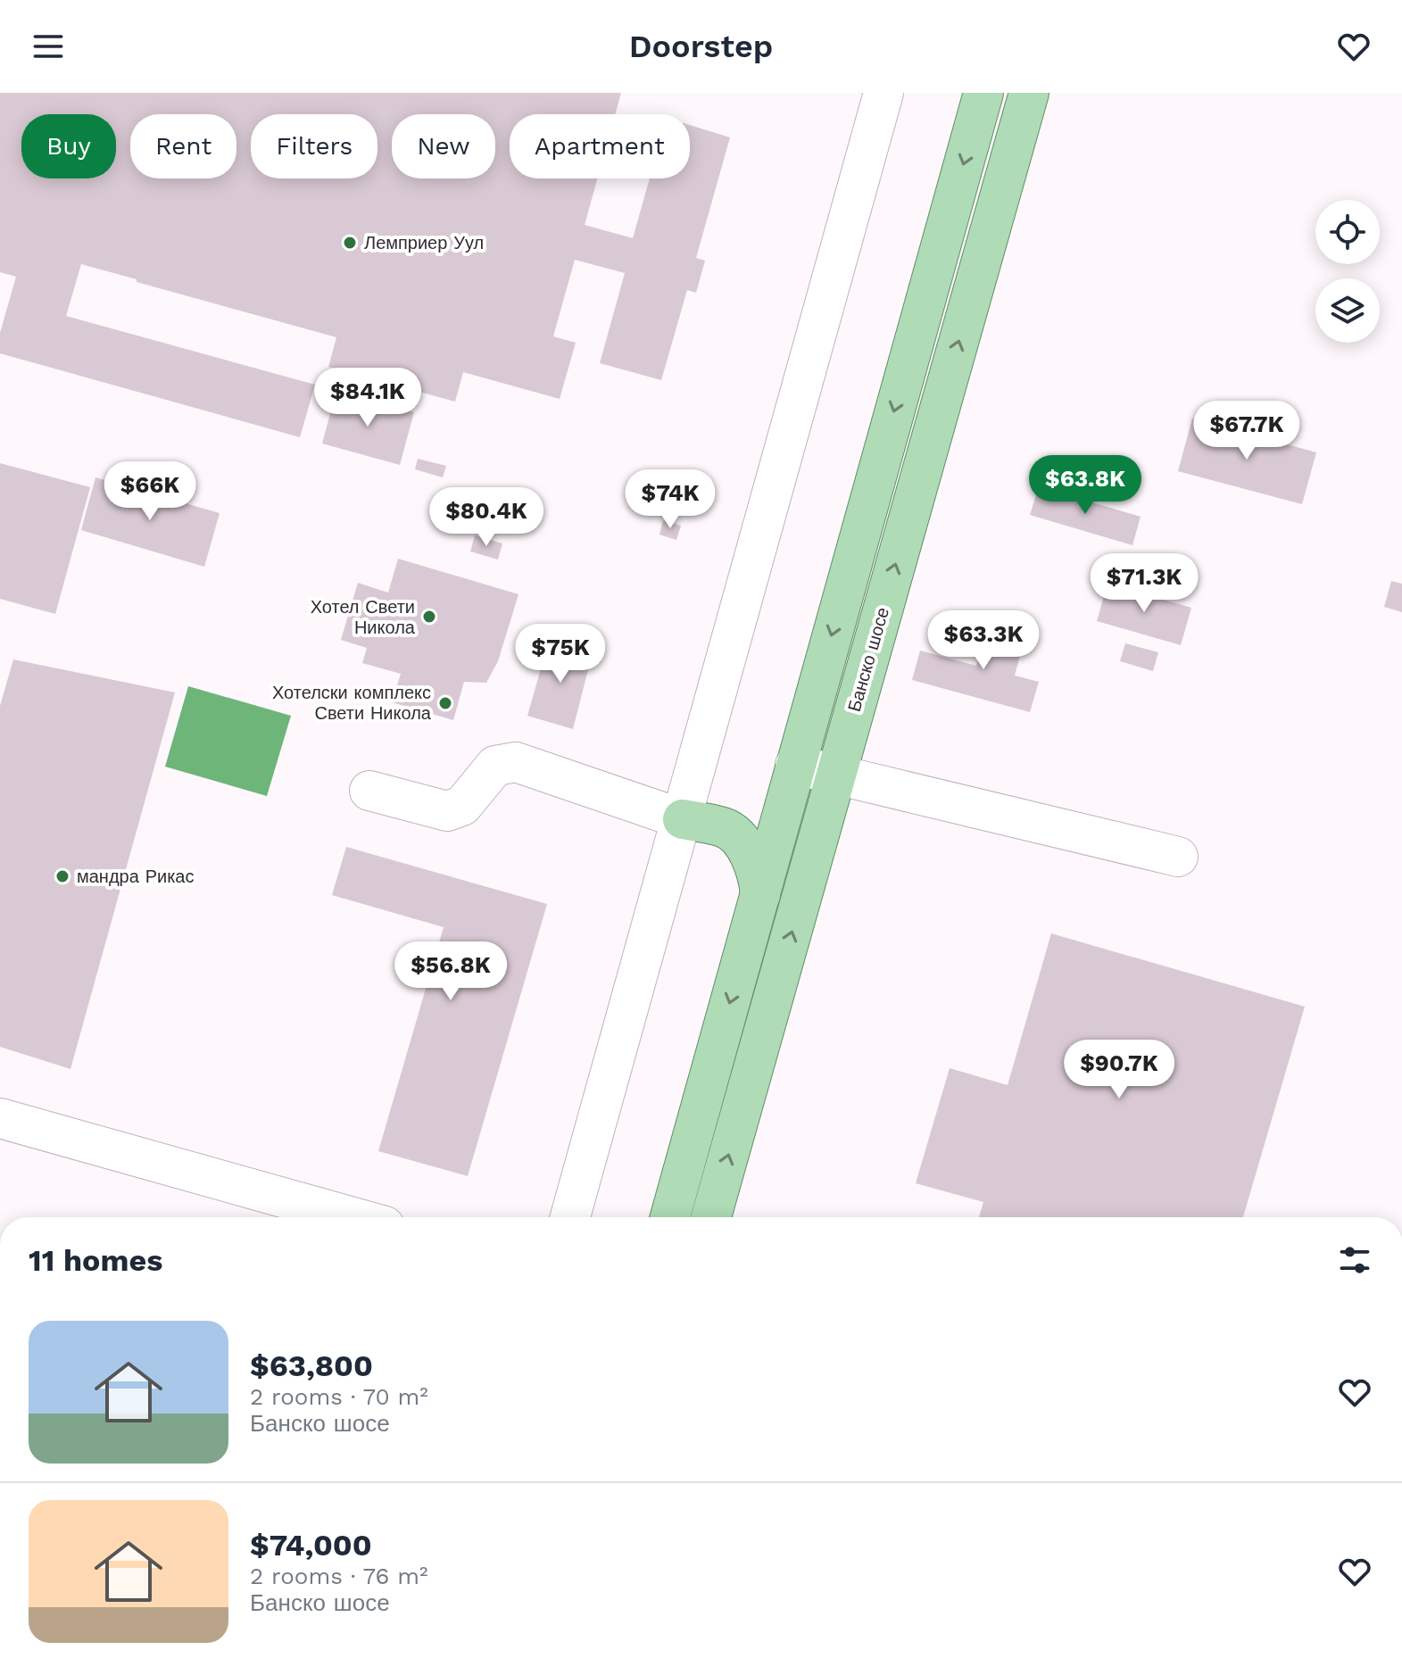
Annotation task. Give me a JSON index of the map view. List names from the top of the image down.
{
  "streets": {
    "main road": ["Банско шосе"]
  },
  "places": [
    "Лемприер Уул",
    "Хотел Свети Никола",
    "Хотелски комплекс Свети Никола",
    "мандра Рикас"
  ],
  "page": {
    "header": "Doorstep",
    "chip": [
      "Buy",
      "Rent",
      "Filters",
      "New",
      "Apartment"
    ],
    "price": [
      "$84.1K",
      "$67.7K",
      "$63.8K",
      "$66K",
      "$74K",
      "$80.4K",
      "$71.3K",
      "$63.3K",
      "$75K",
      "$56.8K",
      "$90.7K"
    ],
    "heading": "11 homes",
    "list": [
      {
        "name": "$63,800",
        "note": "2 rooms · 70 m² · Банско шосе"
      },
      {
        "name": "$74,000",
        "note": "2 rooms · 76 m² · Банско шосе"
      }
    ]
  }
}
